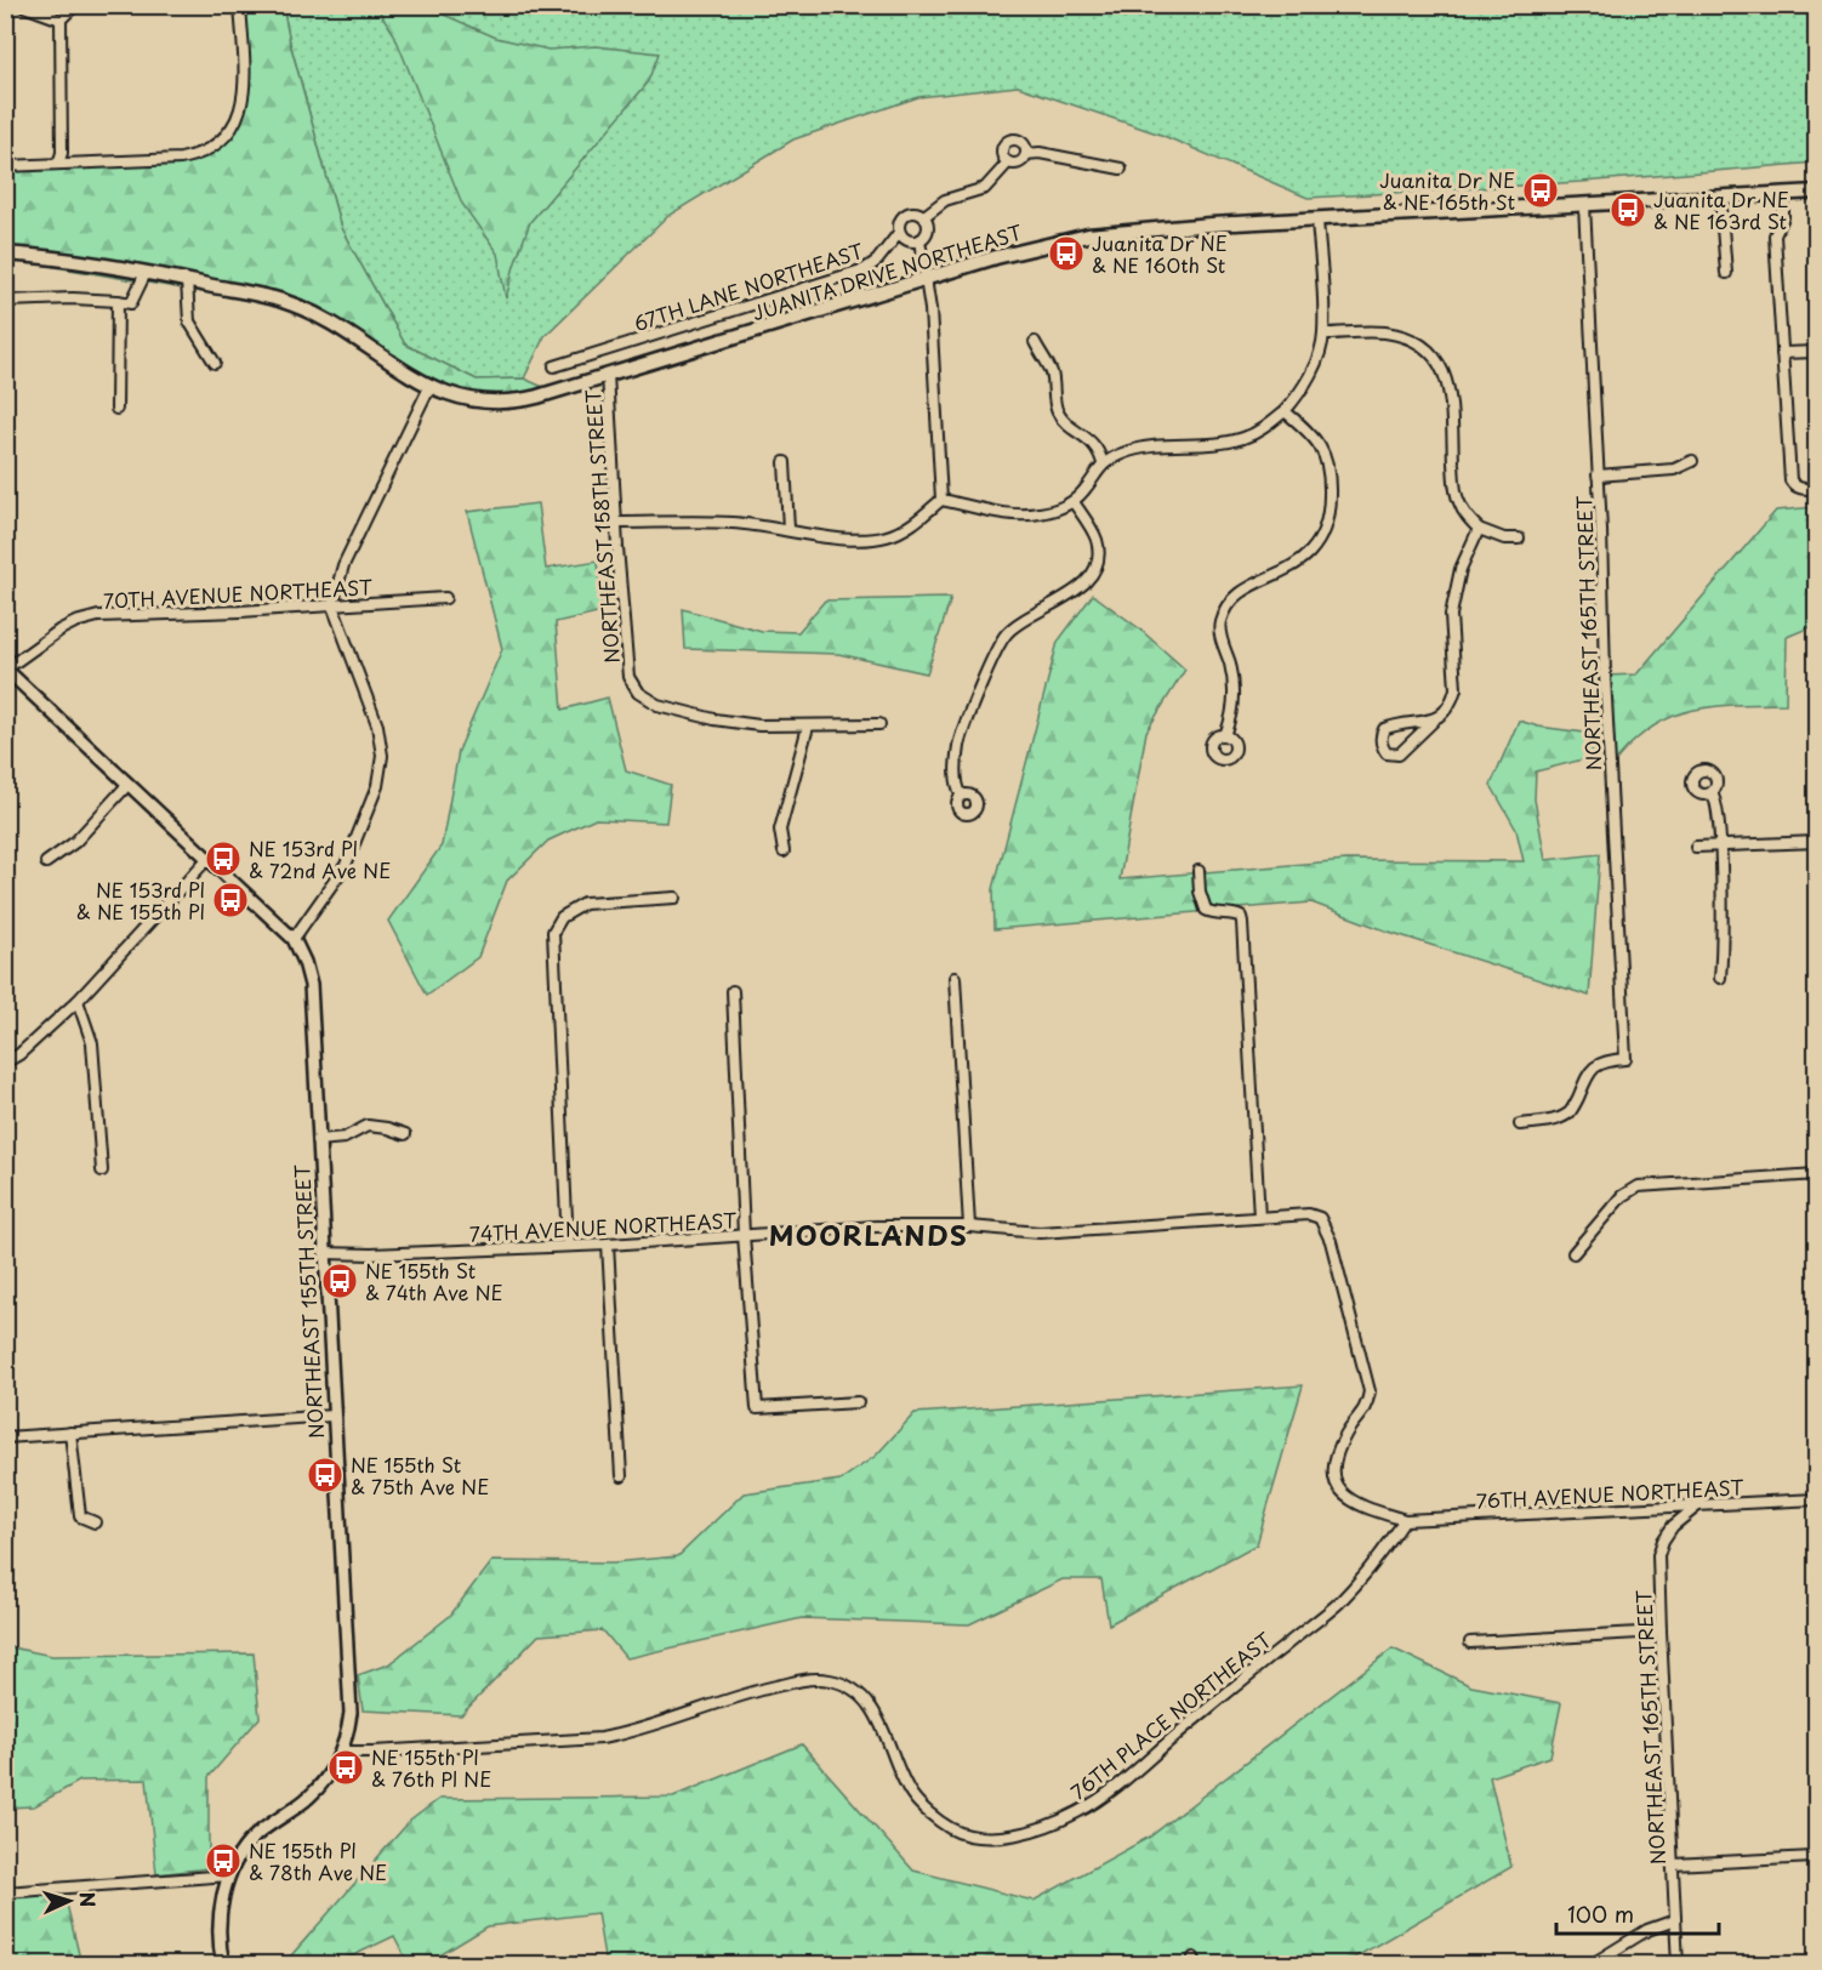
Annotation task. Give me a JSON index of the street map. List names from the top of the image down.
{
  "streets": {
    "main road": ["JUANITA DRIVE NORTHEAST"],
    "street": [
      "67TH LANE NORTHEAST",
      "NORTHEAST 158TH STREET",
      "70TH AVENUE NORTHEAST",
      "NORTHEAST 165TH STREET",
      "74TH AVENUE NORTHEAST",
      "NORTHEAST 155TH STREET",
      "76TH AVENUE NORTHEAST",
      "76TH PLACE NORTHEAST"
    ]
  },
  "crossings": [
    ["JUANITA DRIVE NORTHEAST", "NORTHEAST 158TH STREET"],
    ["JUANITA DRIVE NORTHEAST", "NORTHEAST 165TH STREET"],
    ["NORTHEAST 165TH STREET", "76TH AVENUE NORTHEAST"],
    ["74TH AVENUE NORTHEAST", "NORTHEAST 155TH STREET"],
    ["74TH AVENUE NORTHEAST", "76TH AVENUE NORTHEAST"],
    ["74TH AVENUE NORTHEAST", "76TH PLACE NORTHEAST"],
    ["NORTHEAST 155TH STREET", "76TH PLACE NORTHEAST"],
    ["76TH AVENUE NORTHEAST", "76TH PLACE NORTHEAST"]
  ],
  "districts": ["MOORLANDS"],
  "places": {
    "bus stop": [
      "Juanita Dr NE & NE 165th St",
      "Juanita Dr NE & NE 163rd St",
      "Juanita Dr NE & NE 160th St",
      "NE 153rd Pl & 72nd Ave NE",
      "NE 153rd Pl & NE 155th Pl",
      "NE 155th St & 74th Ave NE",
      "NE 155th St & 75th Ave NE",
      "NE 155th Pl & 76th Pl NE",
      "NE 155th Pl & 78th Ave NE"
    ]
  },
  "scale_bar": "100 m",
  "north": "right"
}
